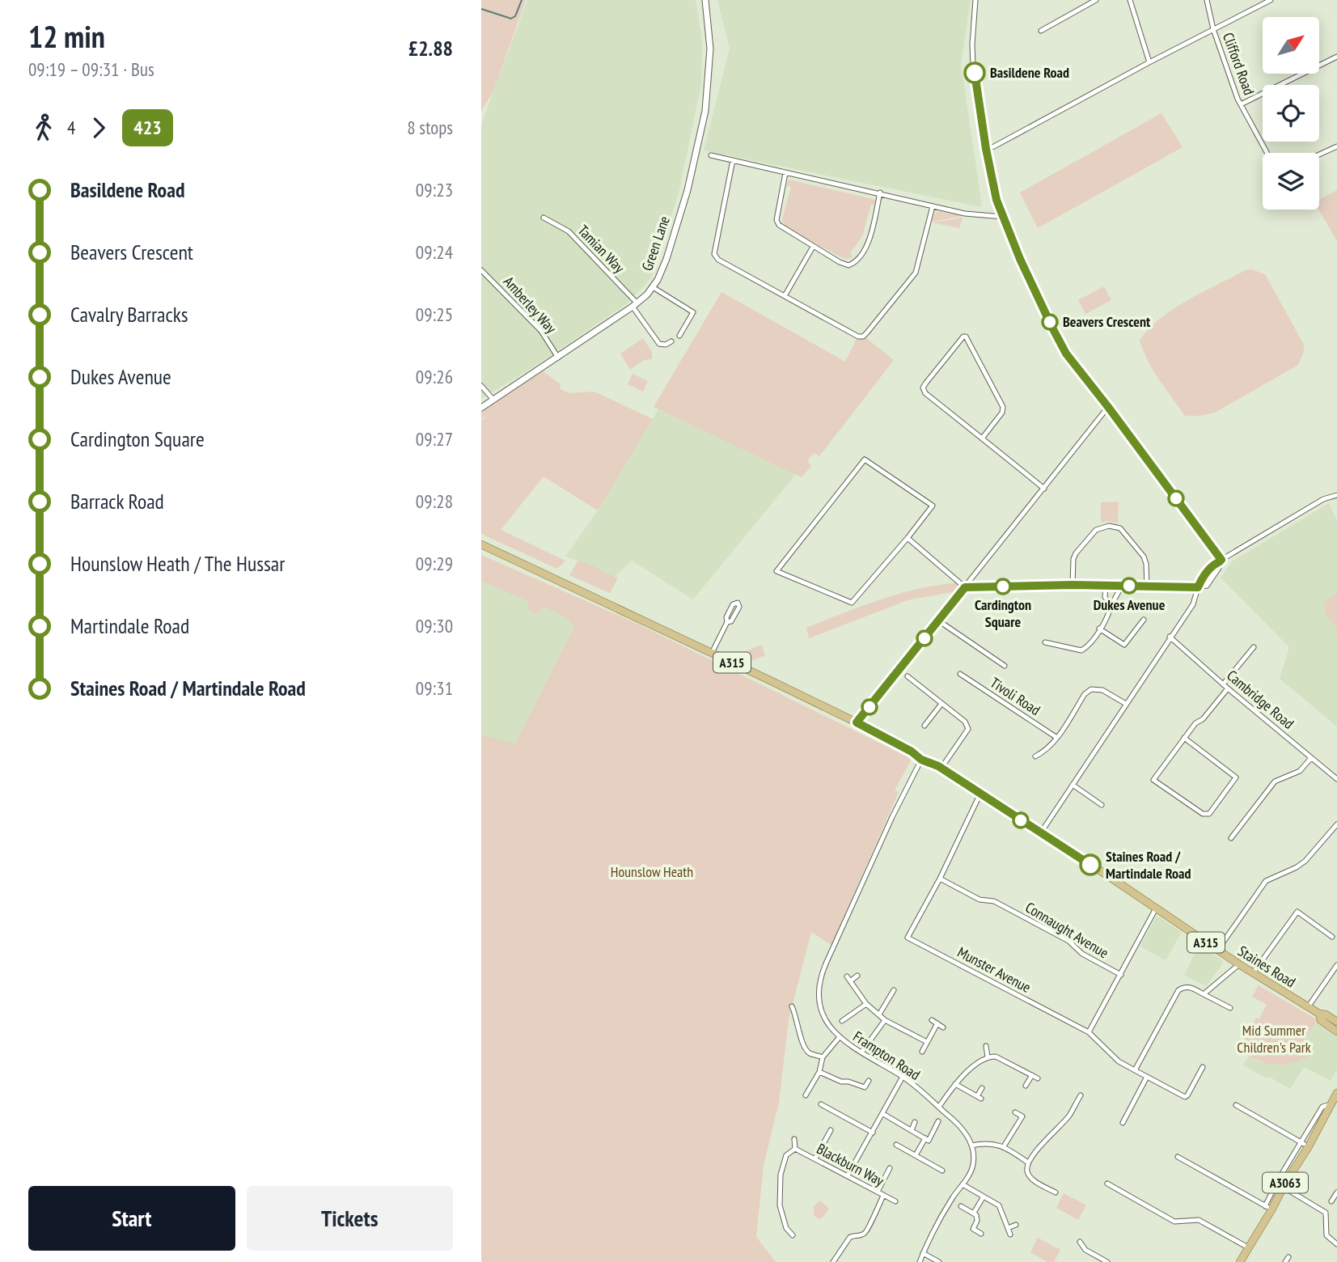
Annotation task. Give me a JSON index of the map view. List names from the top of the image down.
{
  "streets": {
    "main road": ["A315", "Staines Road", "A3063"],
    "street": [
      "Clifford Road",
      "Green Lane",
      "Tamian Way",
      "Amberley Way",
      "Tivoli Road",
      "Cambridge Road",
      "Connaught Avenue",
      "Munster Avenue",
      "Frampton Road",
      "Blackburn Way"
    ]
  },
  "crossings": [
    ["Green Lane", "Tamian Way"],
    ["Green Lane", "Amberley Way"],
    ["A315", "Staines Road"],
    ["Staines Road", "Frampton Road"]
  ],
  "parks": ["Hounslow Heath", "Mid Summer Children's Park"],
  "places": [
    "Basildene Road",
    "Beavers Crescent",
    "Dukes Avenue",
    "Cardington Square",
    "Staines Road / Martindale Road"
  ],
  "lines": ["bus line 423"],
  "north": "top right",
  "page": {
    "heading": ["12 min", "09:19 – 09:31 · Bus", "£2.88"],
    "legs": ["4", "423", "8 stops"],
    "list": [
      {
        "name": "Basildene Road",
        "value": "09:23"
      },
      {
        "name": "Beavers Crescent",
        "value": "09:24"
      },
      {
        "name": "Cavalry Barracks",
        "value": "09:25"
      },
      {
        "name": "Dukes Avenue",
        "value": "09:26"
      },
      {
        "name": "Cardington Square",
        "value": "09:27"
      },
      {
        "name": "Barrack Road",
        "value": "09:28"
      },
      {
        "name": "Hounslow Heath / The Hussar",
        "value": "09:29"
      },
      {
        "name": "Martindale Road",
        "value": "09:30"
      },
      {
        "name": "Staines Road / Martindale Road",
        "value": "09:31"
      }
    ],
    "buttons": ["Start", "Tickets"]
  }
}
